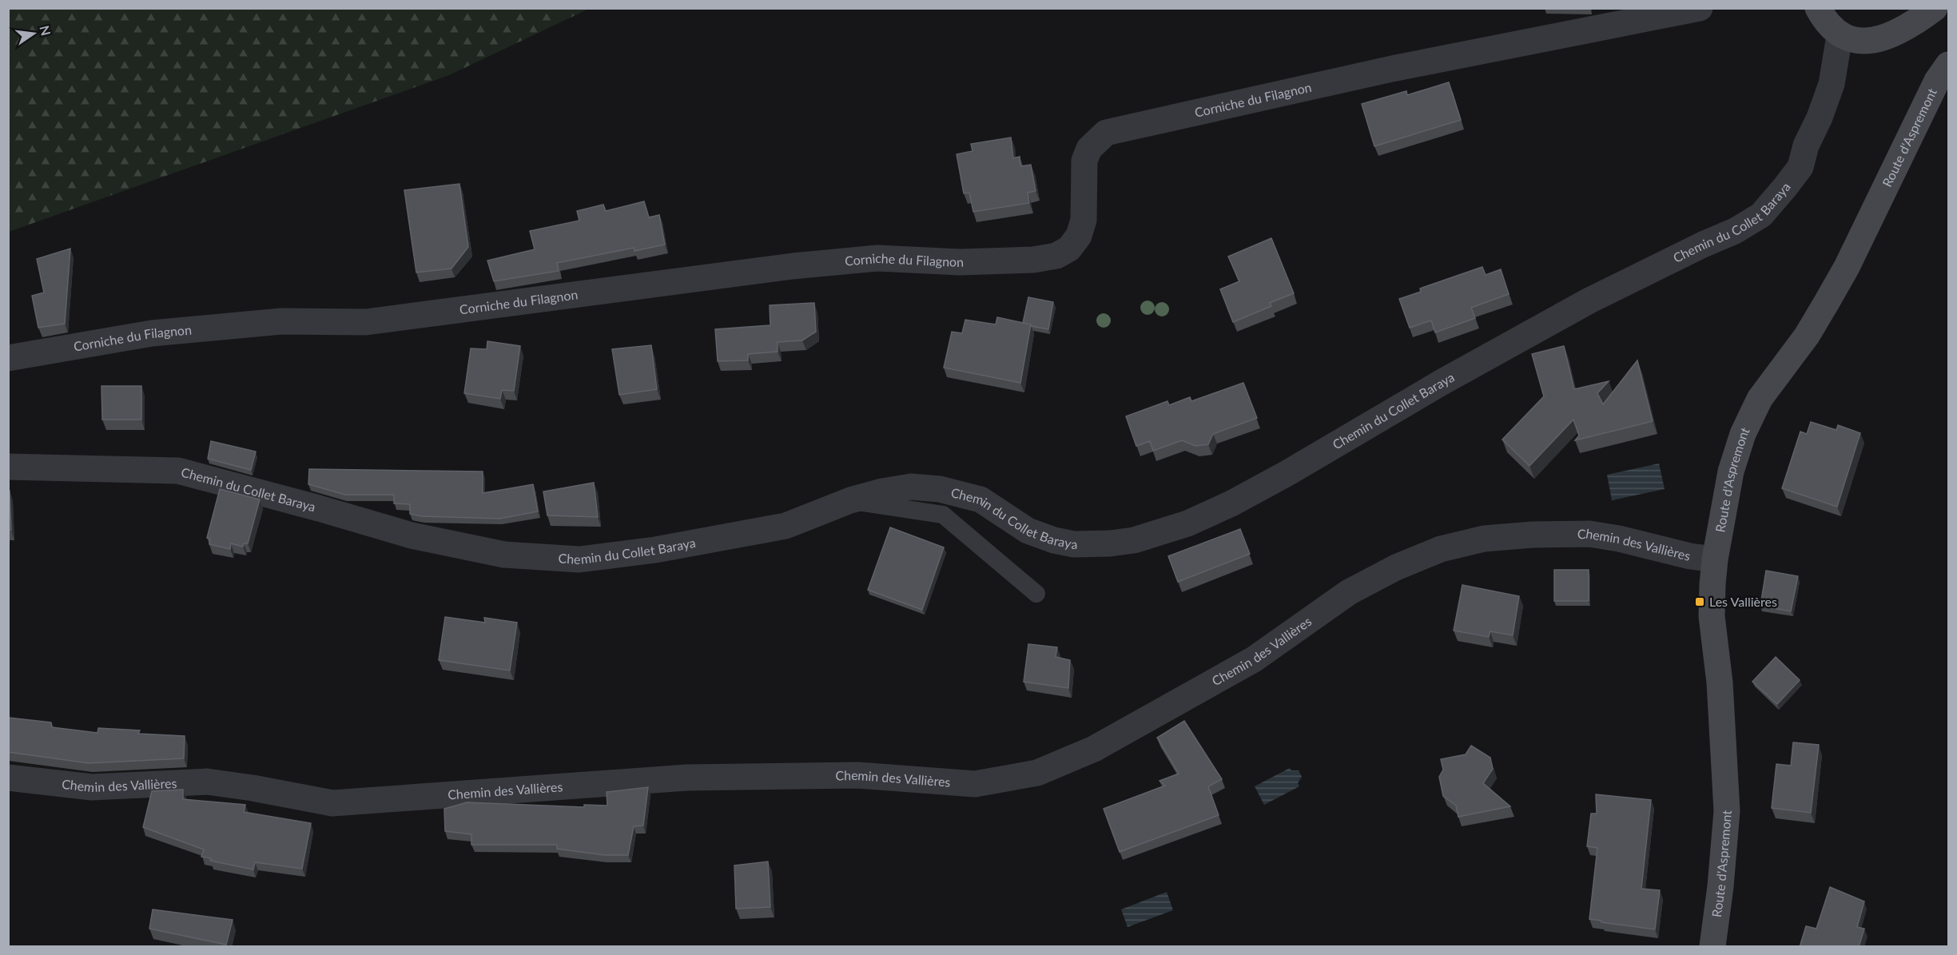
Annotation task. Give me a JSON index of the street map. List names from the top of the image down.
{
  "streets": {
    "street": [
      "Corniche du Filagnon",
      "Route d'Aspremont",
      "Chemin du Collet Baraya",
      "Chemin des Vallières"
    ]
  },
  "crossings": [
    ["Route d'Aspremont", "Chemin des Vallières"]
  ],
  "places": {
    "transit": ["Les Vallières"]
  },
  "north": "right"
}
